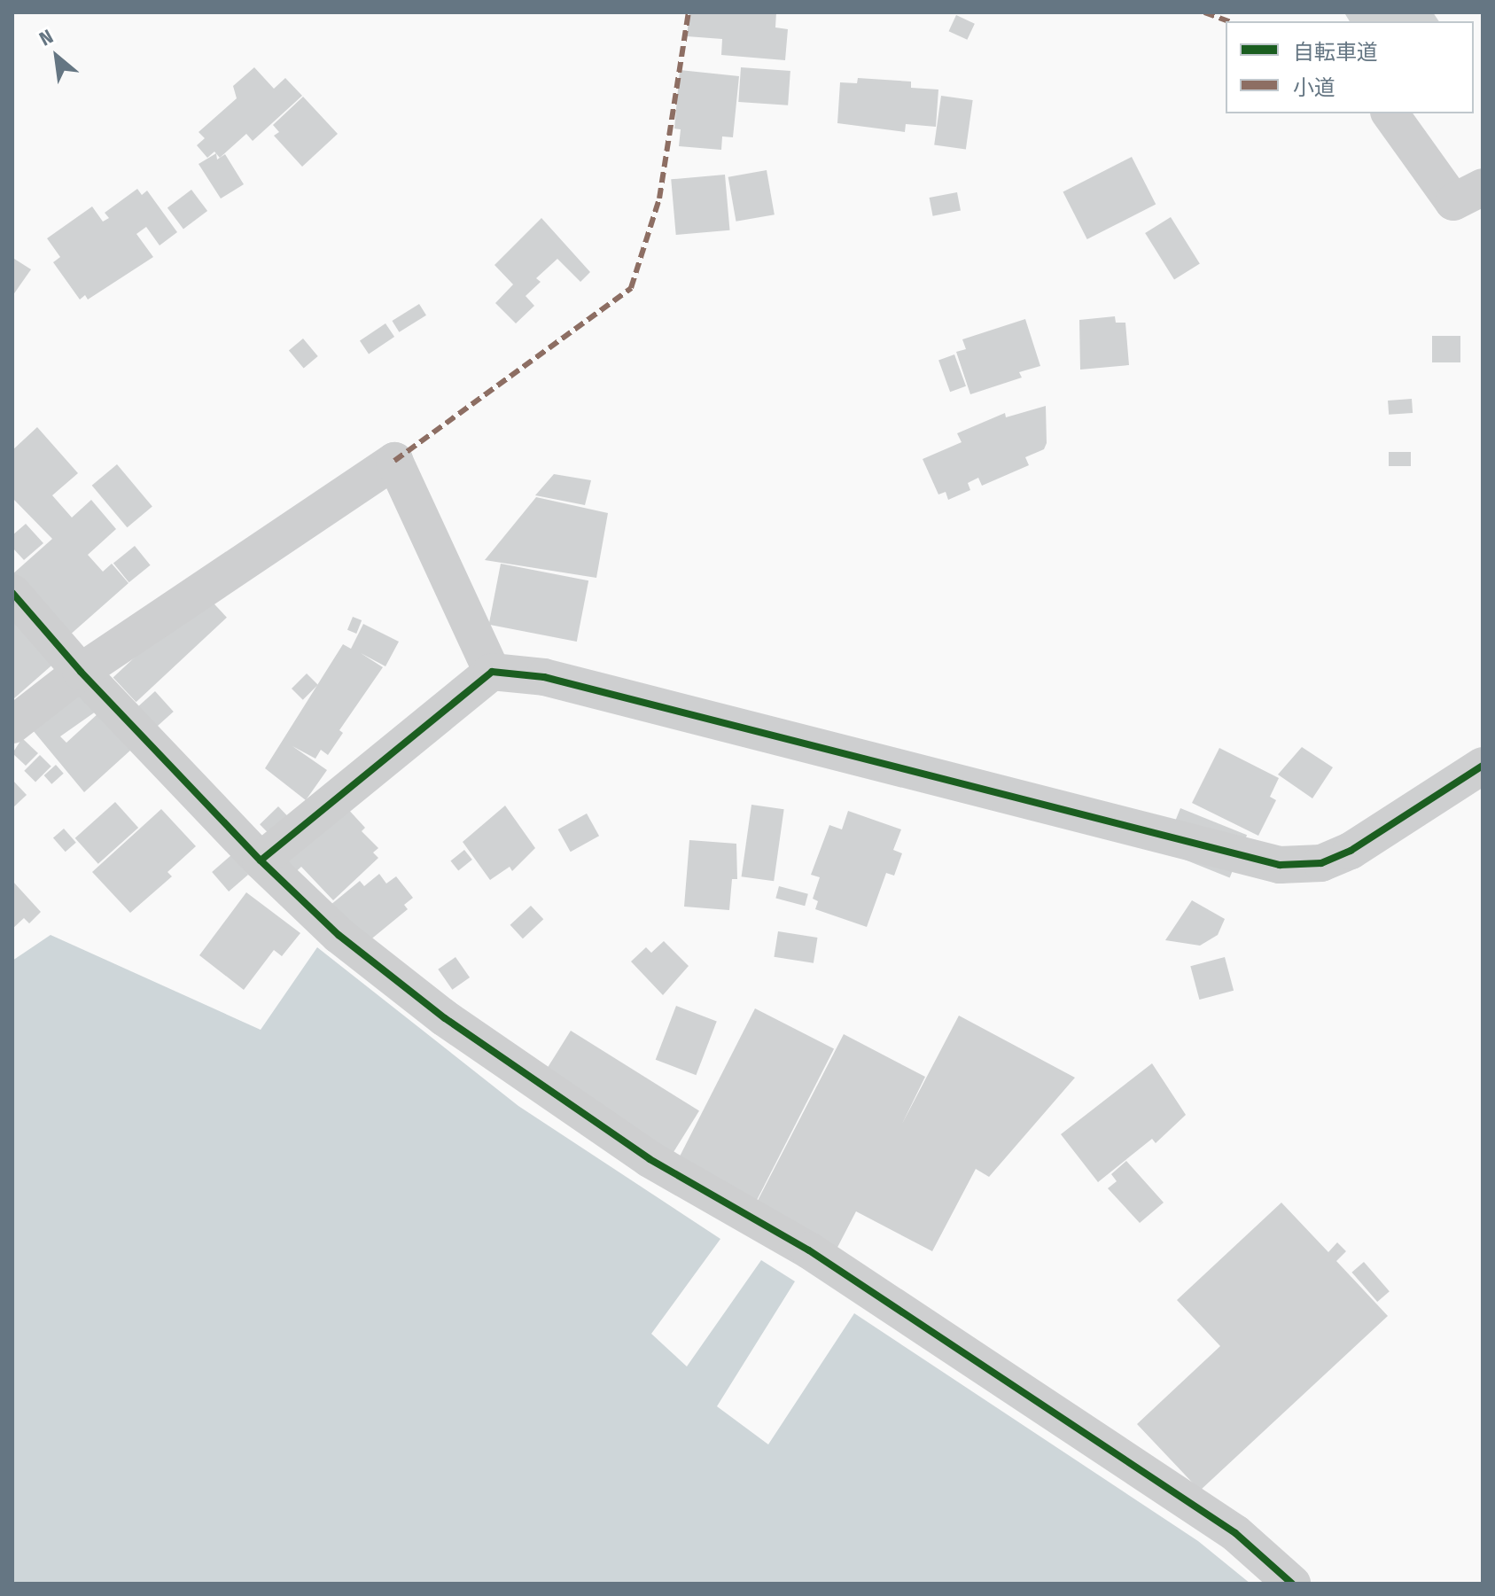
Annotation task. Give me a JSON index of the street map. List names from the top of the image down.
{
  "legend": ["自転車道", "小道"],
  "north": "top left"
}
